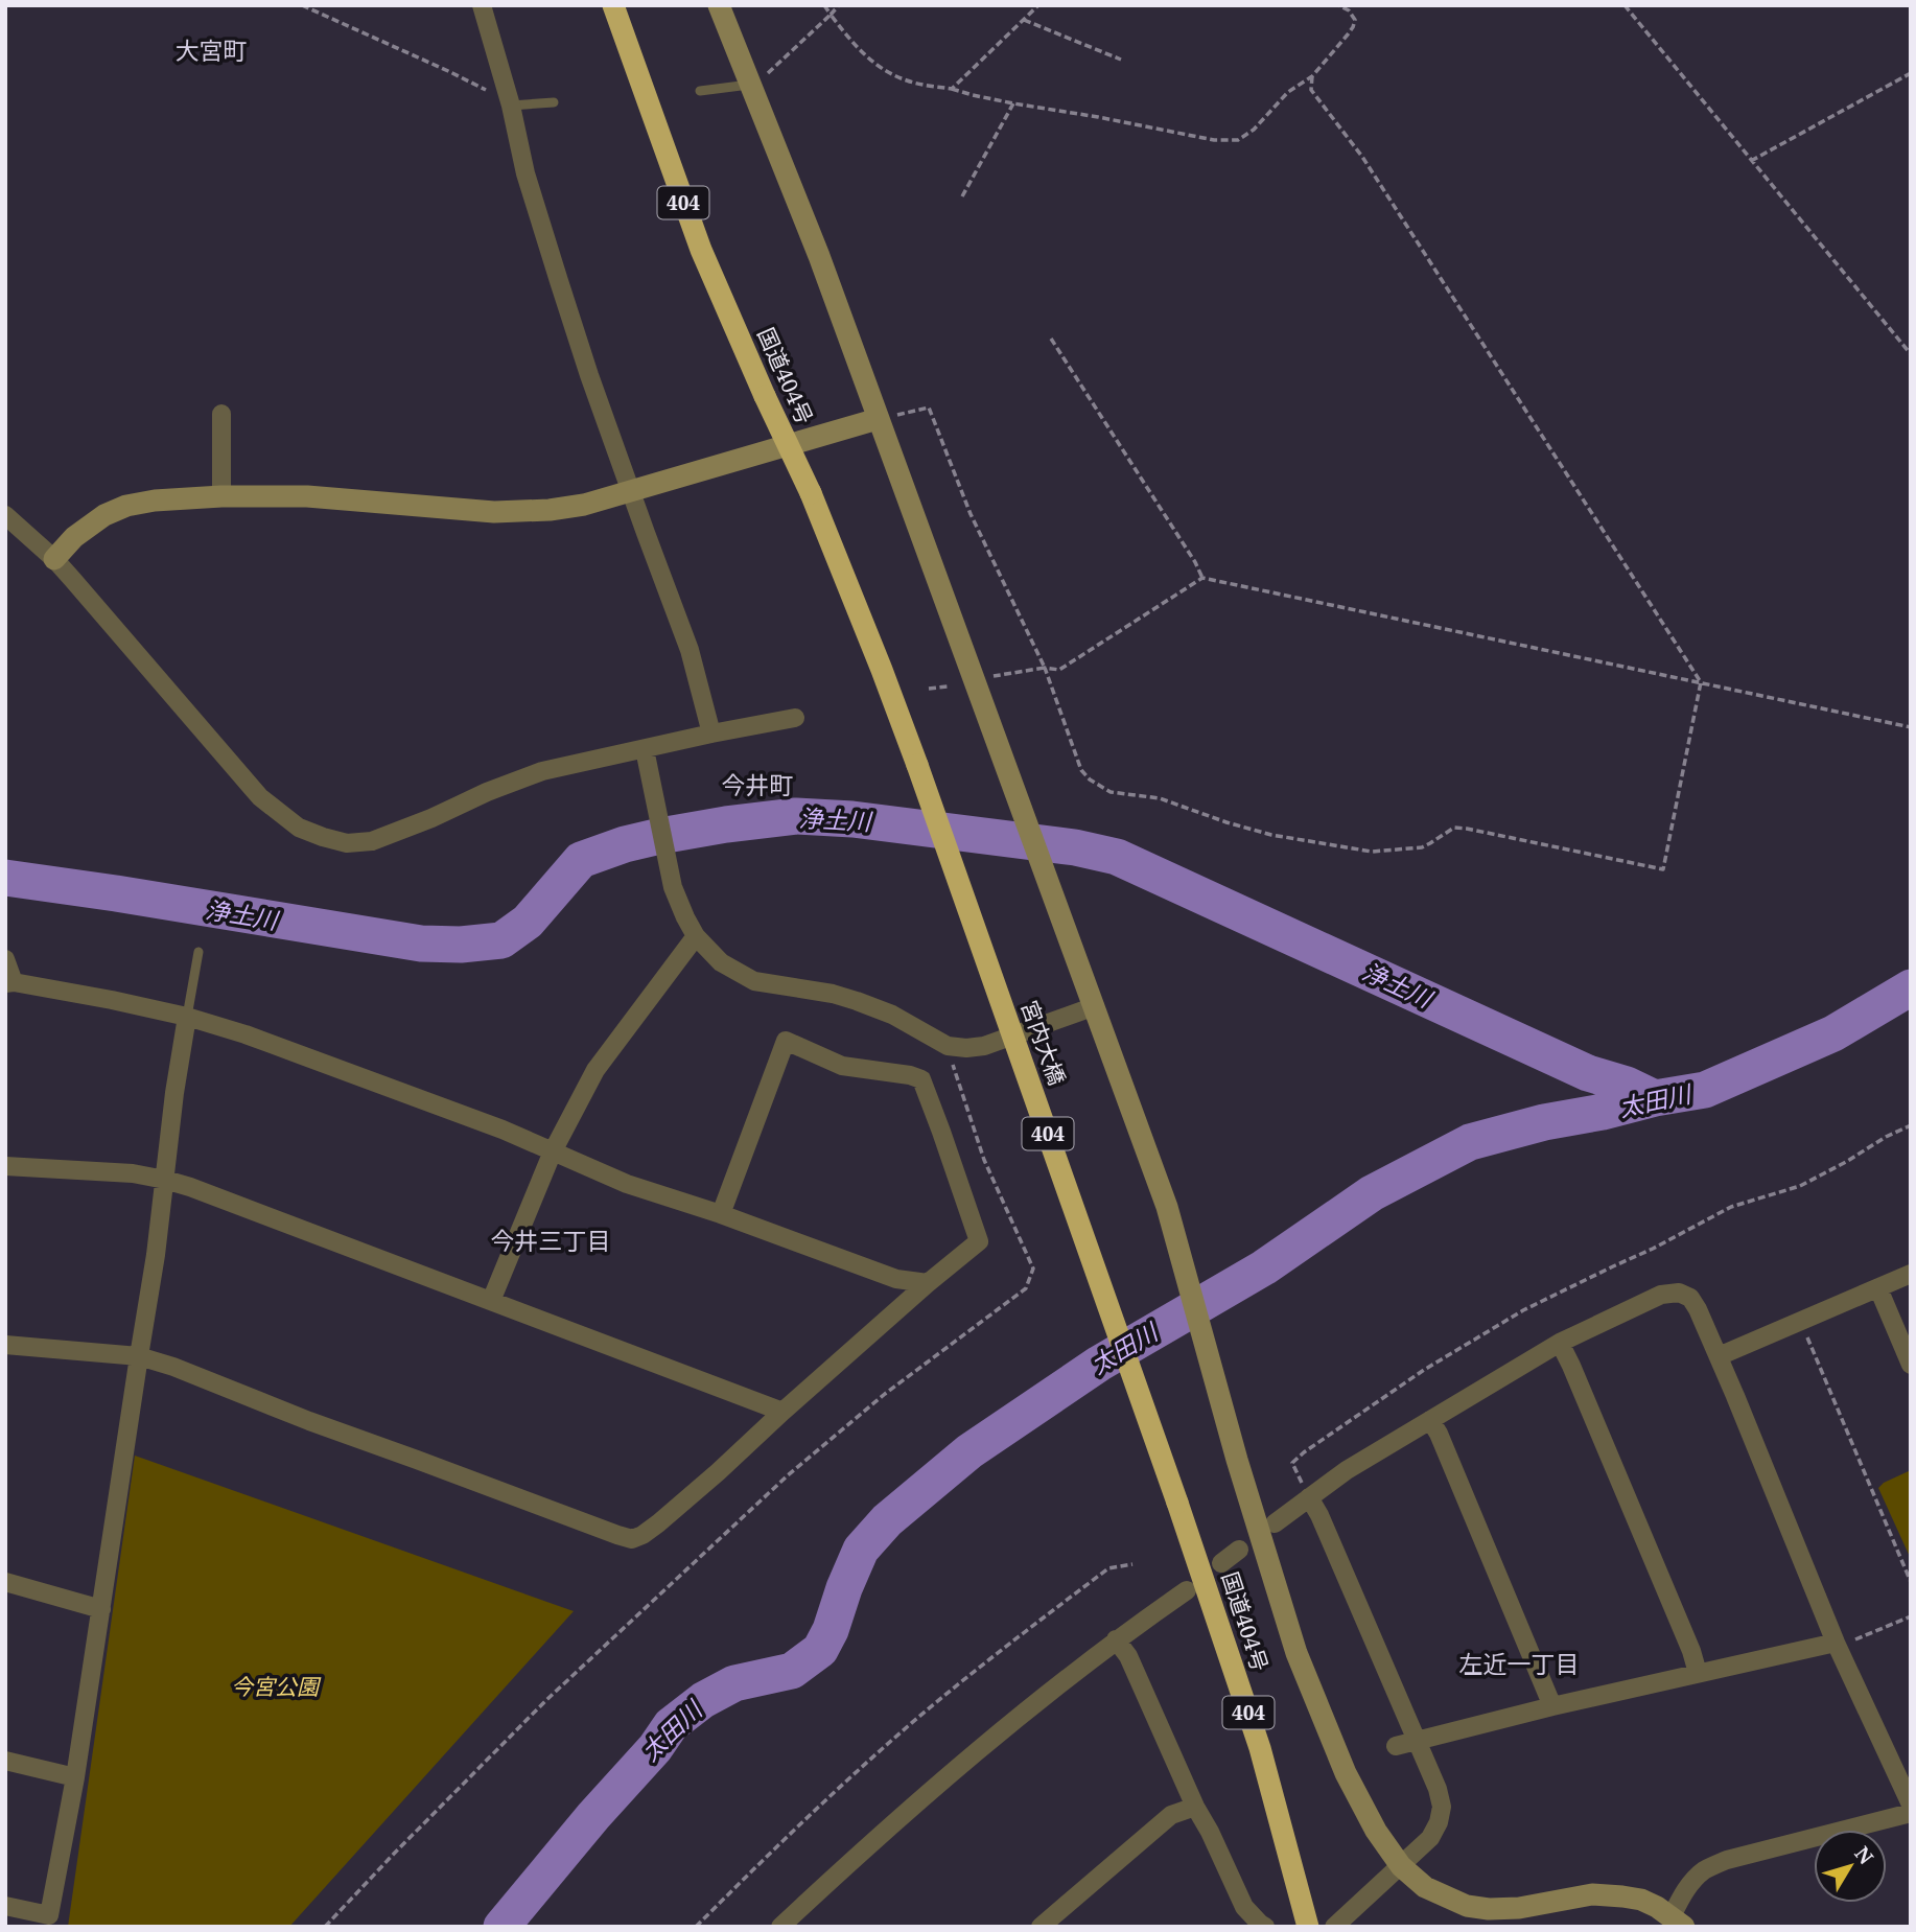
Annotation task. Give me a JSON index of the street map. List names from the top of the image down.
{
  "streets": {
    "highway": ["404", "国道404号", "宮内大橋"]
  },
  "crossings": [
    ["国道404号", "宮内大橋"]
  ],
  "districts": [
    "大宮町",
    "今井町",
    "今井三丁目",
    "左近一丁目"
  ],
  "water": ["浄土川", "太田川"],
  "parks": ["今宮公園"],
  "north": "top right"
}
